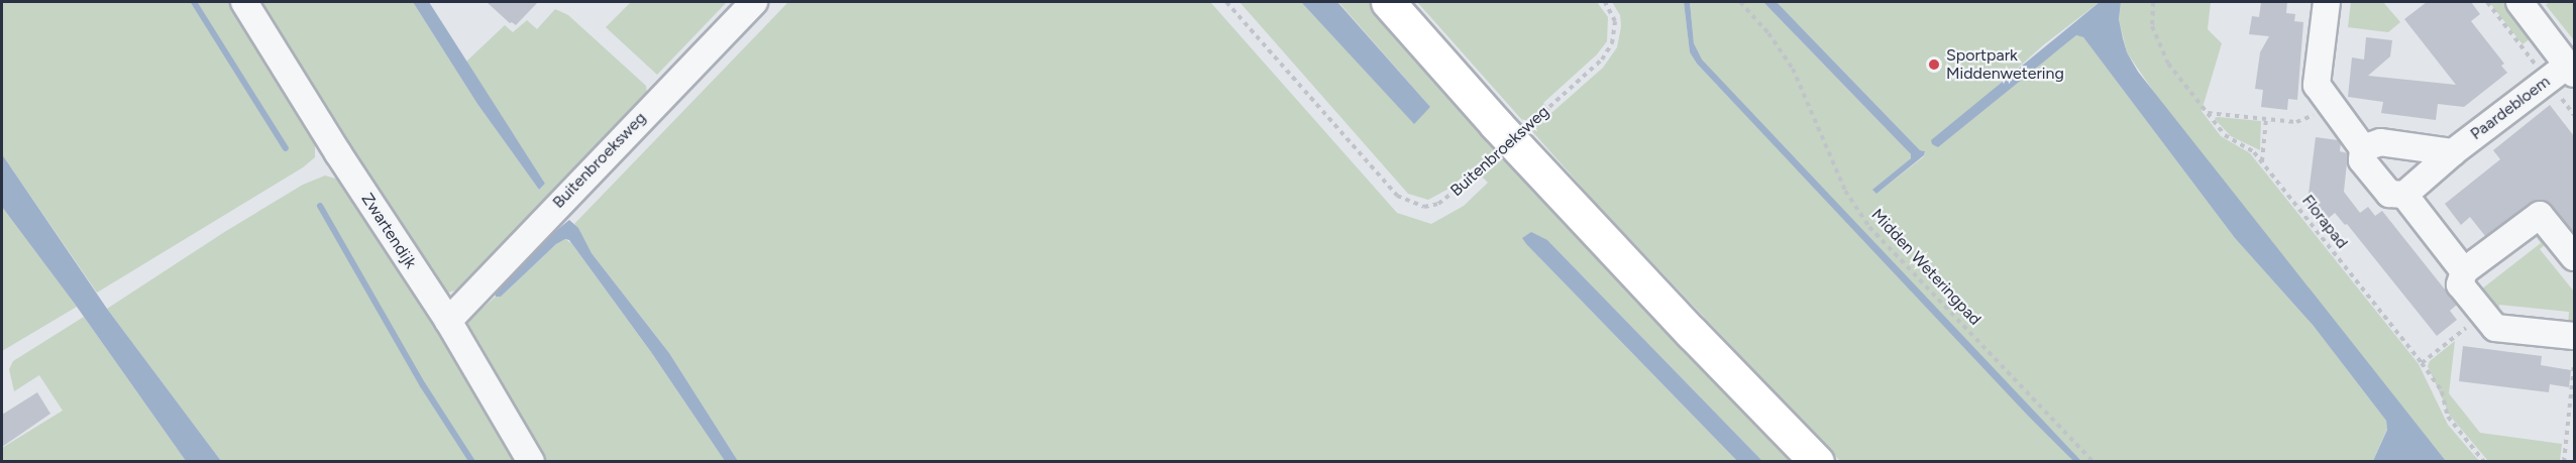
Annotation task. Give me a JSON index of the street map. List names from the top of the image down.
{
  "streets": {
    "street": ["Paardebloem", "Buitenbroeksweg", "Zwartendijk"],
    "path": ["Florapad", "Midden Weteringpad"]
  },
  "crossings": [
    ["Buitenbroeksweg", "Zwartendijk"]
  ],
  "places": ["Sportpark Middenwetering"]
}
